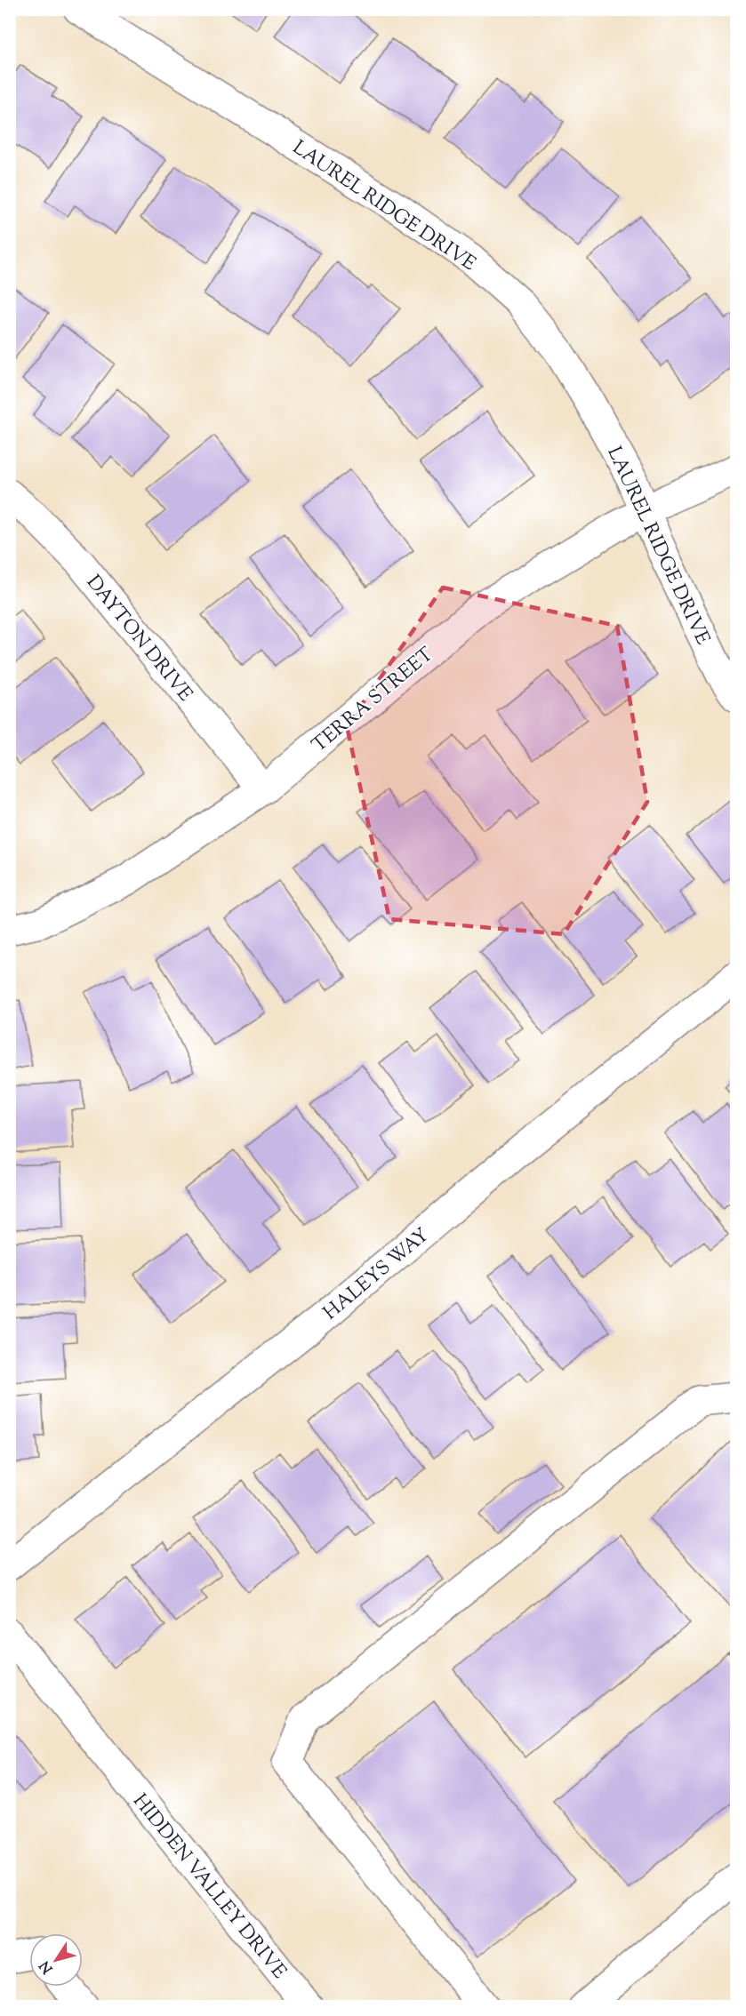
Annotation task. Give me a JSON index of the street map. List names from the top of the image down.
{
  "streets": {
    "street": [
      "LAUREL RIDGE DRIVE",
      "DAYTON DRIVE",
      "TERRA STREET",
      "HALEYS WAY",
      "HIDDEN VALLEY DRIVE"
    ]
  },
  "crossings": [
    ["LAUREL RIDGE DRIVE", "TERRA STREET"],
    ["DAYTON DRIVE", "TERRA STREET"]
  ],
  "north": "bottom left"
}
